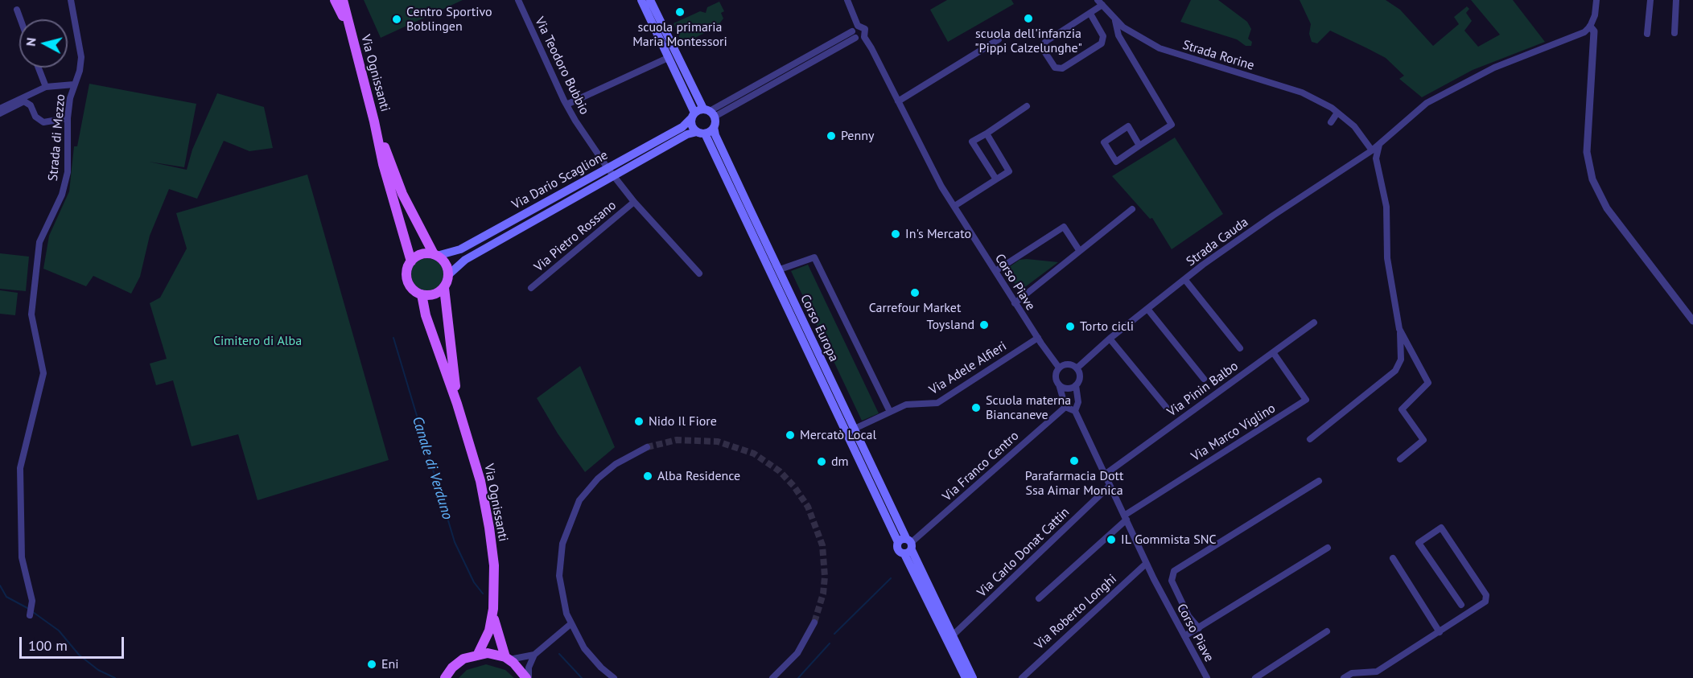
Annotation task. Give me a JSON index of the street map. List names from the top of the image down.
{
  "streets": {
    "main road": ["Via Ognissanti", "Via Dario Scaglione", "Corso Europa"],
    "street": [
      "Strada Rorine",
      "Via Teodoro Bubbio",
      "Strada di Mezzo",
      "Via Pietro Rossano",
      "Strada Cauda",
      "Corso Piave",
      "Via Adele Alfieri",
      "Via Pinin Balbo",
      "Via Marco Viglino",
      "Via Franco Centro",
      "Via Carlo Donat Cattin",
      "Via Roberto Longhi"
    ]
  },
  "crossings": [
    ["Strada Rorine", "Strada Cauda"],
    ["Via Teodoro Bubbio", "Via Dario Scaglione"],
    ["Via Teodoro Bubbio", "Via Pietro Rossano"],
    ["Via Ognissanti", "Via Dario Scaglione"],
    ["Via Dario Scaglione", "Corso Europa"],
    ["Strada Cauda", "Corso Piave"],
    ["Corso Piave", "Via Adele Alfieri"],
    ["Corso Piave", "Via Pinin Balbo"],
    ["Corso Piave", "Via Marco Viglino"],
    ["Corso Piave", "Via Carlo Donat Cattin"],
    ["Corso Piave", "Via Roberto Longhi"],
    ["Corso Europa", "Via Adele Alfieri"],
    ["Corso Europa", "Via Franco Centro"],
    ["Via Pinin Balbo", "Via Marco Viglino"]
  ],
  "water": ["Canale di Verduno"],
  "parks": ["Cimitero di Alba"],
  "places": [
    "scuola primaria Maria Montessori",
    "scuola dell'infanzia \"Pippi Calzelunghe\"",
    "Centro Sportivo Boblingen",
    "Penny",
    "In's Mercato",
    "Carrefour Market",
    "Toysland",
    "Torto cicli",
    "Scuola materna Biancaneve",
    "Nido Il Fiore",
    "Mercatò Local",
    "Parafarmacia Dott Ssa Aimar Monica",
    "dm",
    "Alba Residence",
    "IL Gommista SNC",
    "Eni"
  ],
  "scale_bar": "100 m",
  "north": "left"
}
